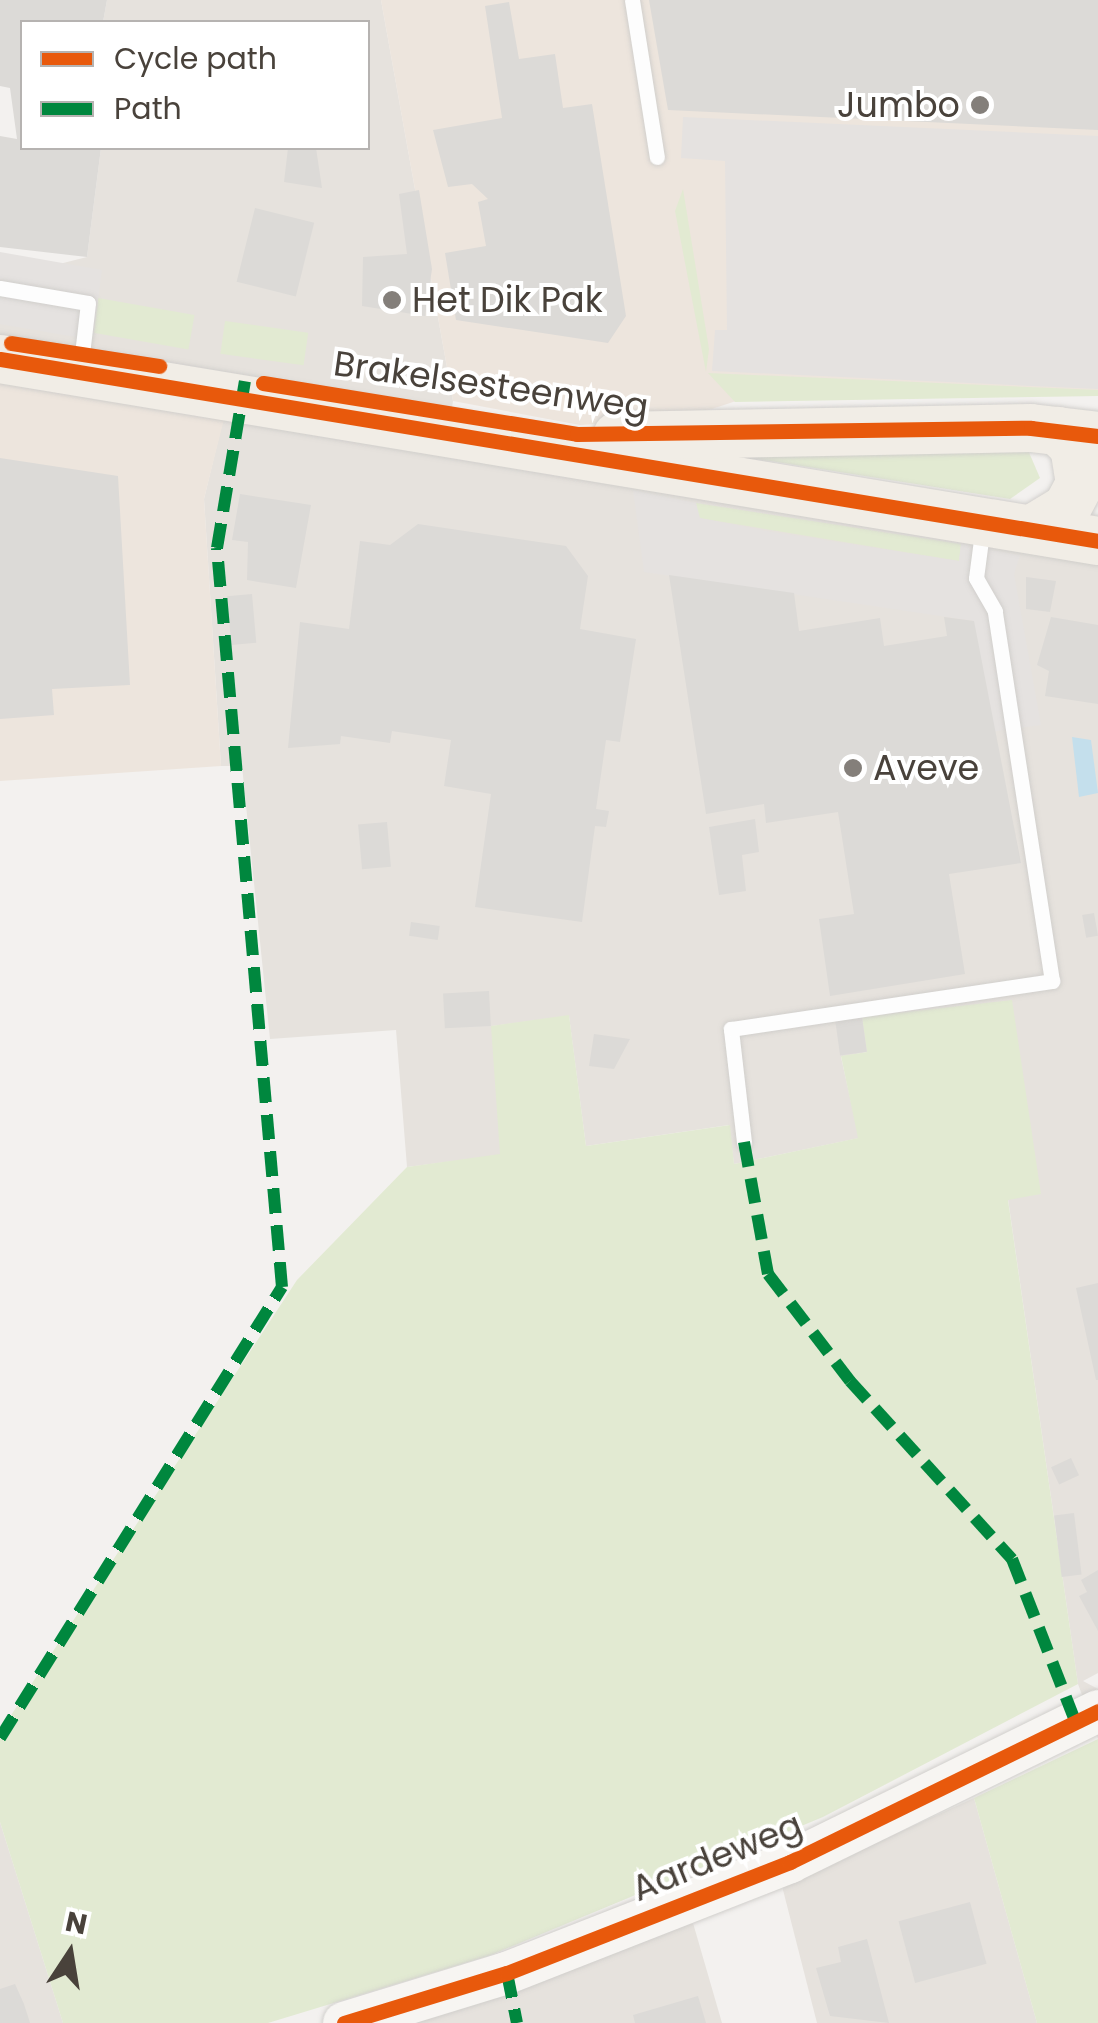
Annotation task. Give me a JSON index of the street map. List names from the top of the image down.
{
  "streets": {
    "main road": ["Brakelsesteenweg"],
    "street": ["Aardeweg"]
  },
  "places": ["Jumbo", "Het Dik Pak", "Aveve"],
  "legend": ["Cycle path", "Path"],
  "north": "top"
}
